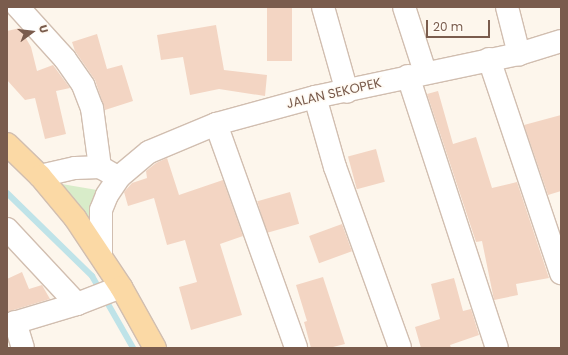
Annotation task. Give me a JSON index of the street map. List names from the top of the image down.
{
  "streets": {
    "street": ["JALAN SEKOPEK"]
  },
  "scale_bar": "20 m",
  "north": "right"
}
